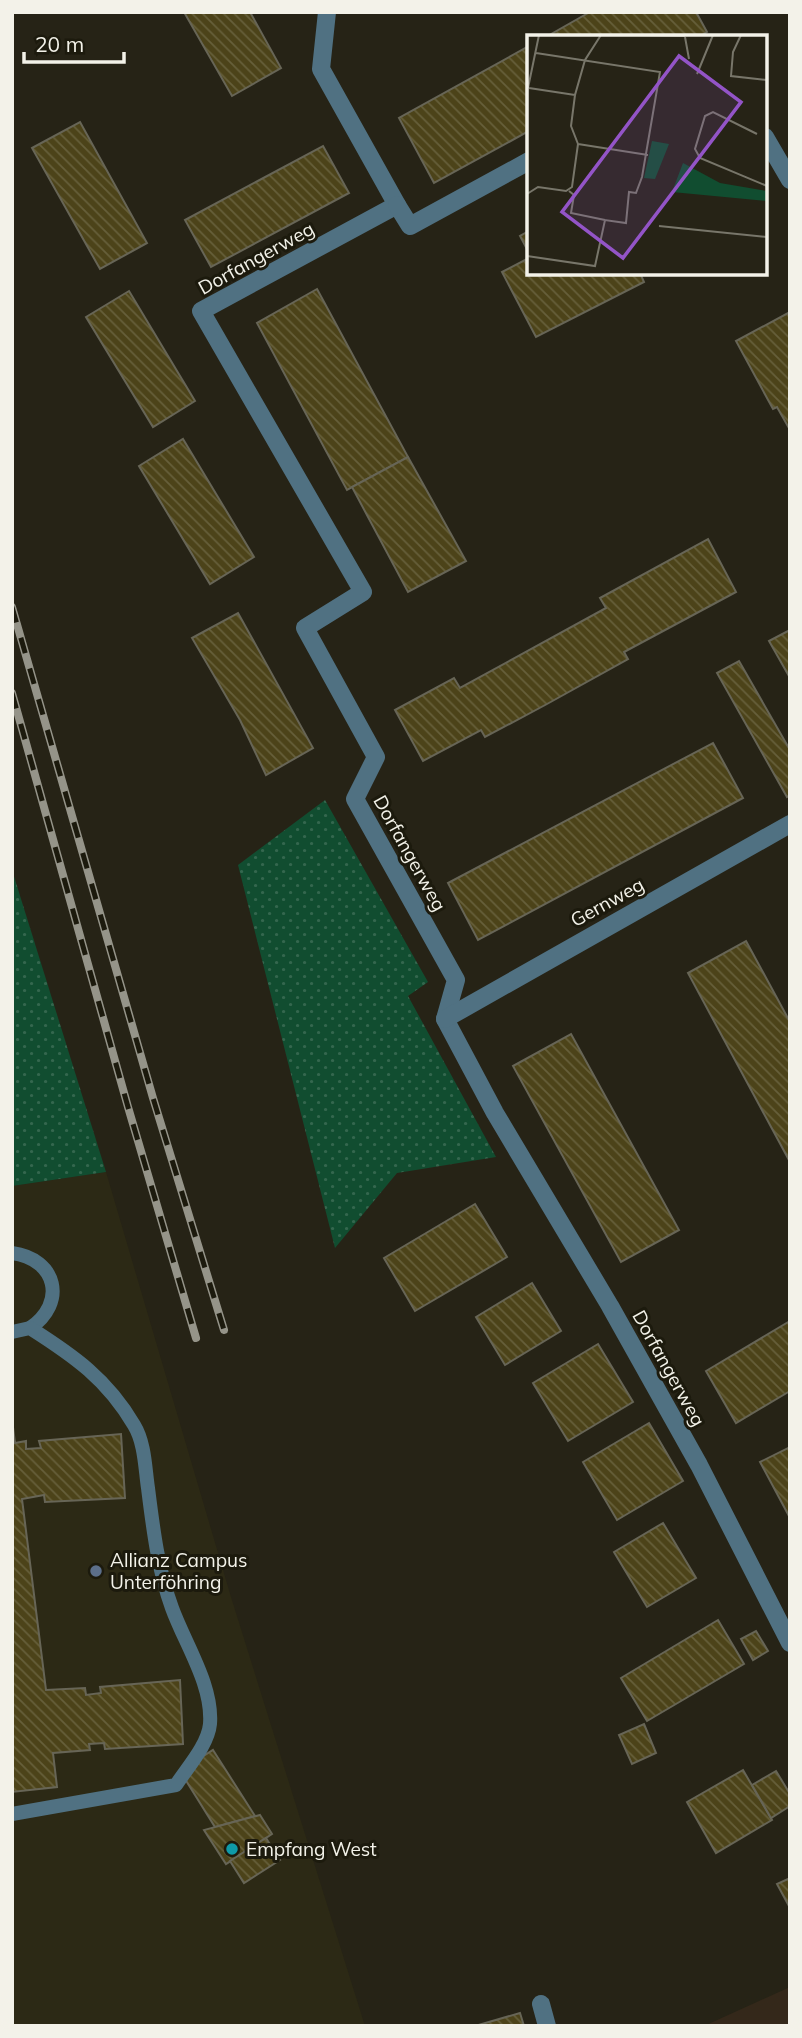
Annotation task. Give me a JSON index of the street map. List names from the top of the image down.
{
  "streets": {
    "street": ["Dorfangerweg", "Gernweg"]
  },
  "crossings": [
    ["Dorfangerweg", "Gernweg"]
  ],
  "places": ["Allianz Campus Unterföhring", "Empfang West"],
  "scale_bar": "20 m"
}
